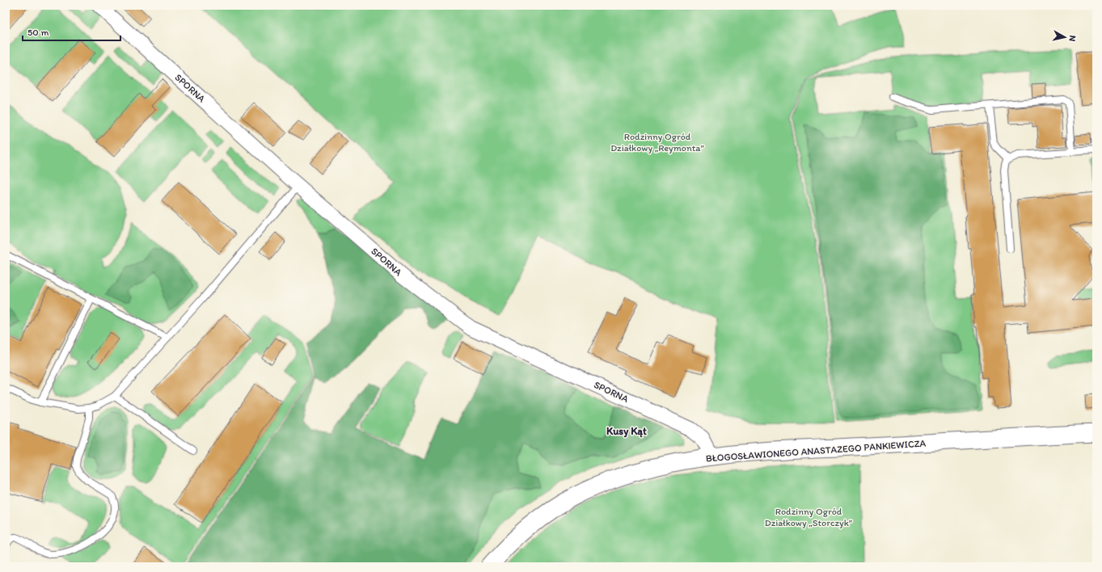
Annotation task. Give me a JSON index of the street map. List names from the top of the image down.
{
  "streets": {
    "street": ["SPORNA", "BŁOGOSŁAWIONEGO ANASTAZEGO PANKIEWICZA"]
  },
  "crossings": [
    ["SPORNA", "BŁOGOSŁAWIONEGO ANASTAZEGO PANKIEWICZA"]
  ],
  "districts": ["Kusy Kąt"],
  "parks": ["Rodzinny Ogród Działkowy „Reymonta”", "Rodzinny Ogród Działkowy „Storczyk”"],
  "scale_bar": "50 m",
  "north": "right"
}
